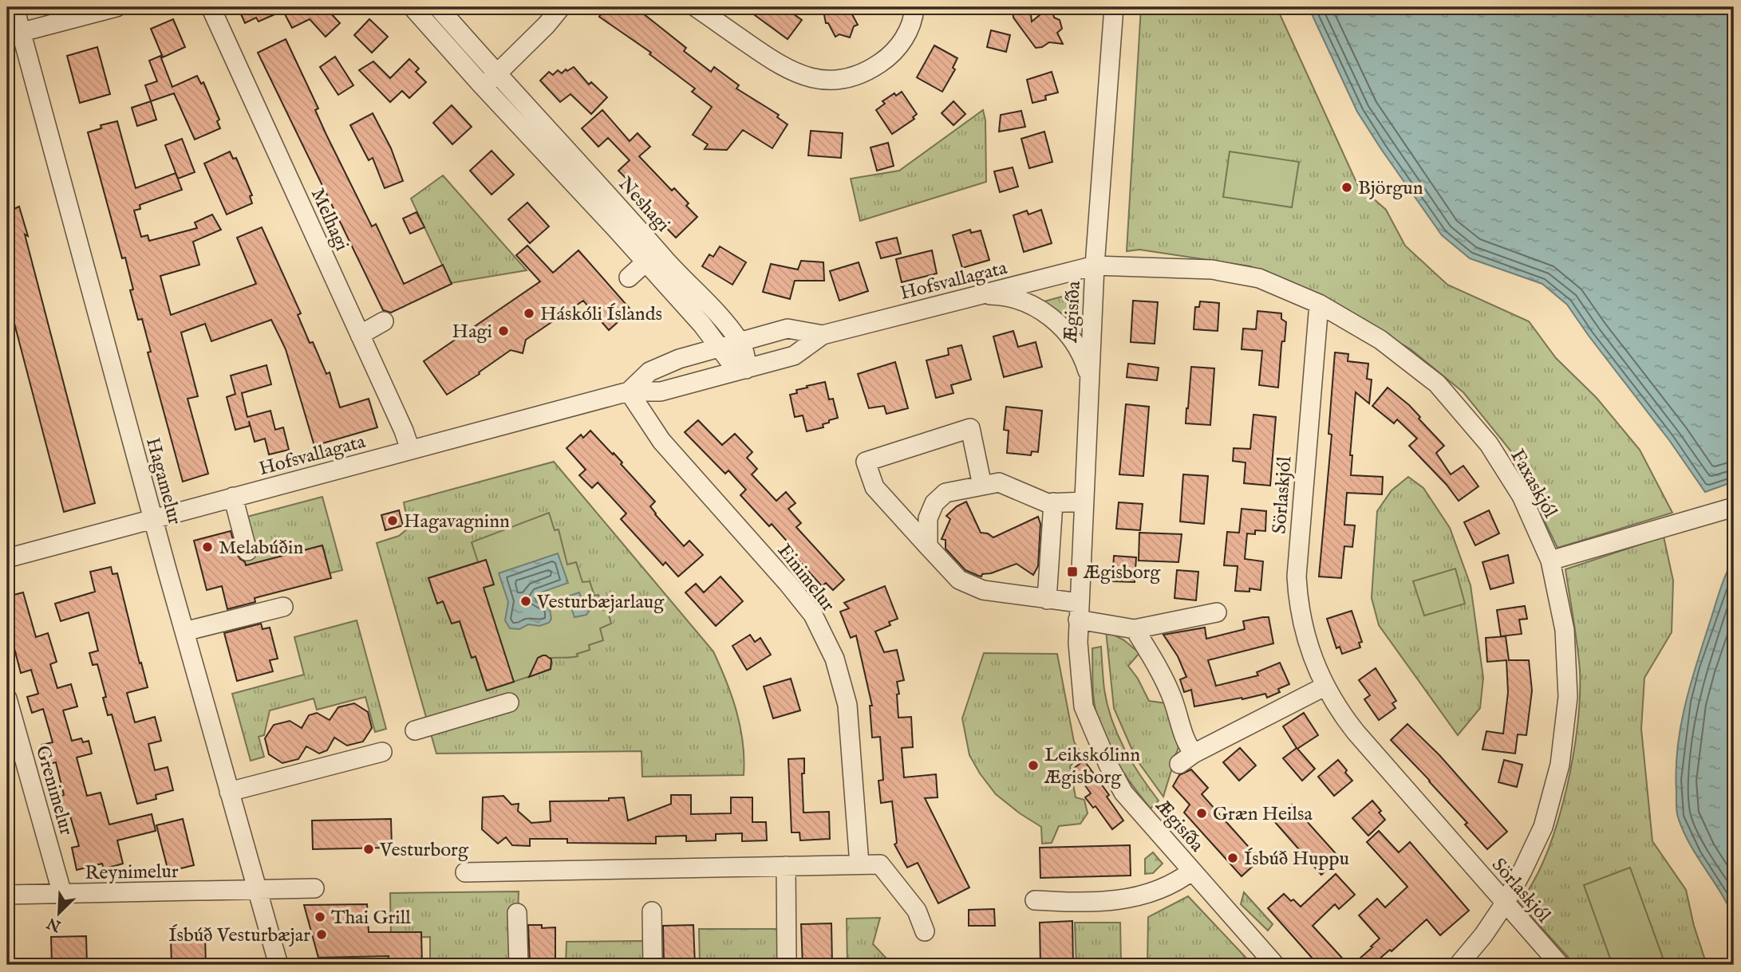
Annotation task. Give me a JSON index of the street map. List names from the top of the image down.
{
  "streets": {
    "street": [
      "Neshagi",
      "Melhagi",
      "Hofsvallagata",
      "Ægisíða",
      "Hagamelur",
      "Faxaskjól",
      "Sörlaskjól",
      "Einimelur",
      "Grenimelur",
      "Reynimelur"
    ]
  },
  "crossings": [
    ["Neshagi", "Hofsvallagata"],
    ["Melhagi", "Hofsvallagata"],
    ["Hofsvallagata", "Ægisíða"],
    ["Hofsvallagata", "Hagamelur"],
    ["Hofsvallagata", "Faxaskjól"],
    ["Hofsvallagata", "Einimelur"],
    ["Ægisíða", "Faxaskjól"],
    ["Hagamelur", "Reynimelur"],
    ["Faxaskjól", "Sörlaskjól"],
    ["Grenimelur", "Reynimelur"]
  ],
  "places": {
    "other": [
      "Björgun",
      "Háskóli Íslands",
      "Hagi",
      "Hagavagninn",
      "Melabúðin",
      "Vesturbæjarlaug",
      "Leikskólinn Ægisborg",
      "Græn Heilsa",
      "Vesturborg",
      "Ísbúð Huppu",
      "Thai Grill",
      "Ísbúð Vesturbæjar"
    ],
    "transit": ["Ægisborg"]
  },
  "north": "bottom left"
}
